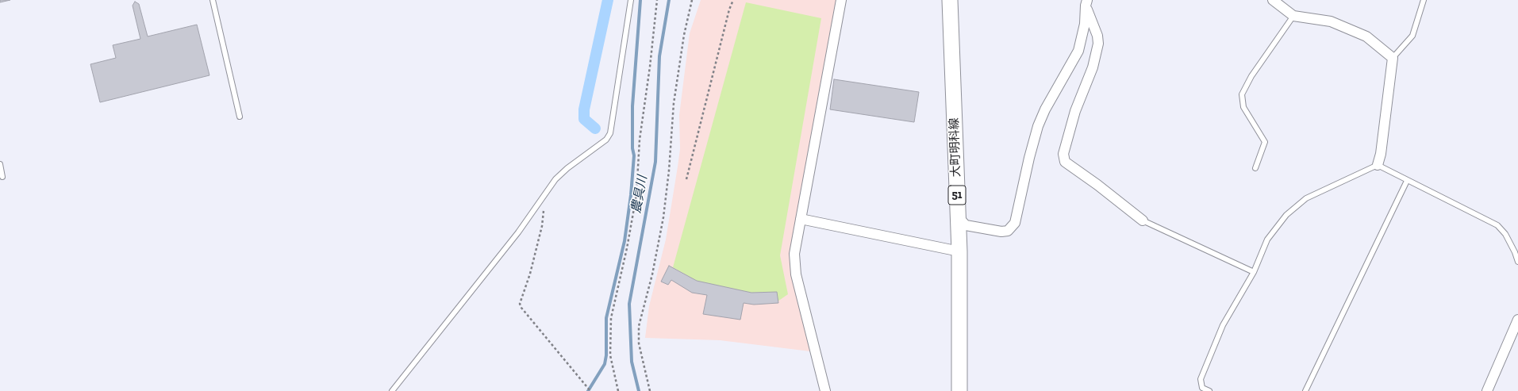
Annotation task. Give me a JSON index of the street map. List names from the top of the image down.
{
  "streets": {
    "main road": ["大町明科線", "51"]
  },
  "water": ["農具川"]
}
